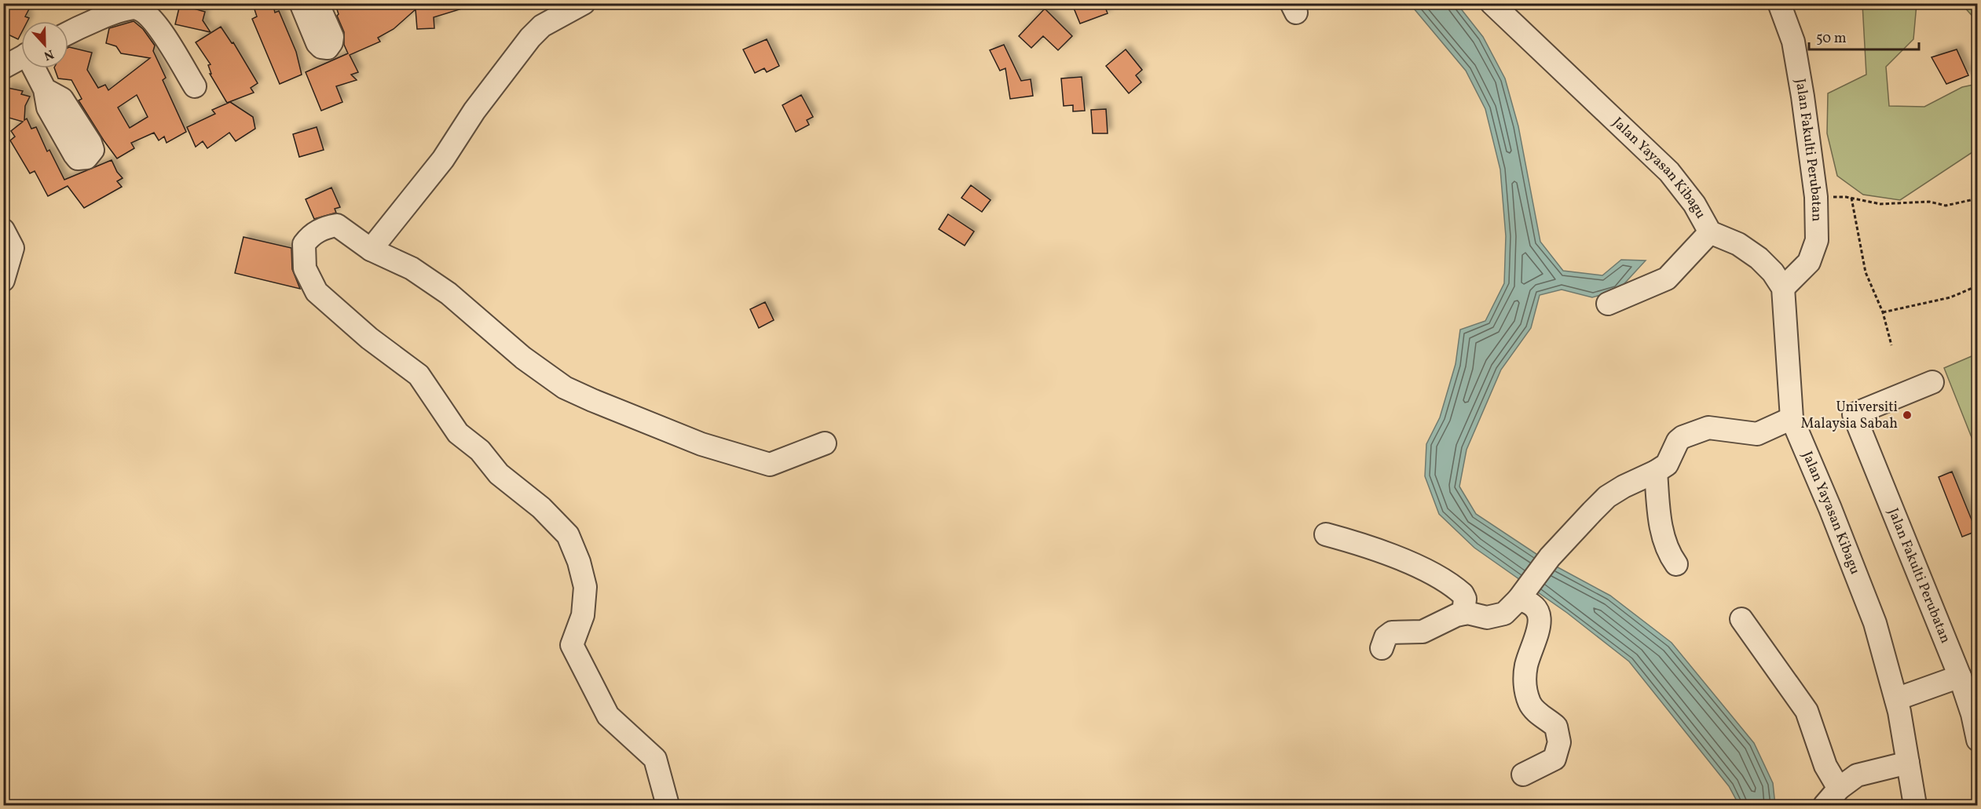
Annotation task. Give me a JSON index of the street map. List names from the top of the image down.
{
  "streets": {
    "street": ["Jalan Fakulti Perubatan", "Jalan Yayasan Kibagu"]
  },
  "crossings": [
    ["Jalan Fakulti Perubatan", "Jalan Yayasan Kibagu"]
  ],
  "places": ["Universiti Malaysia Sabah"],
  "scale_bar": "50 m",
  "north": "bottom"
}
